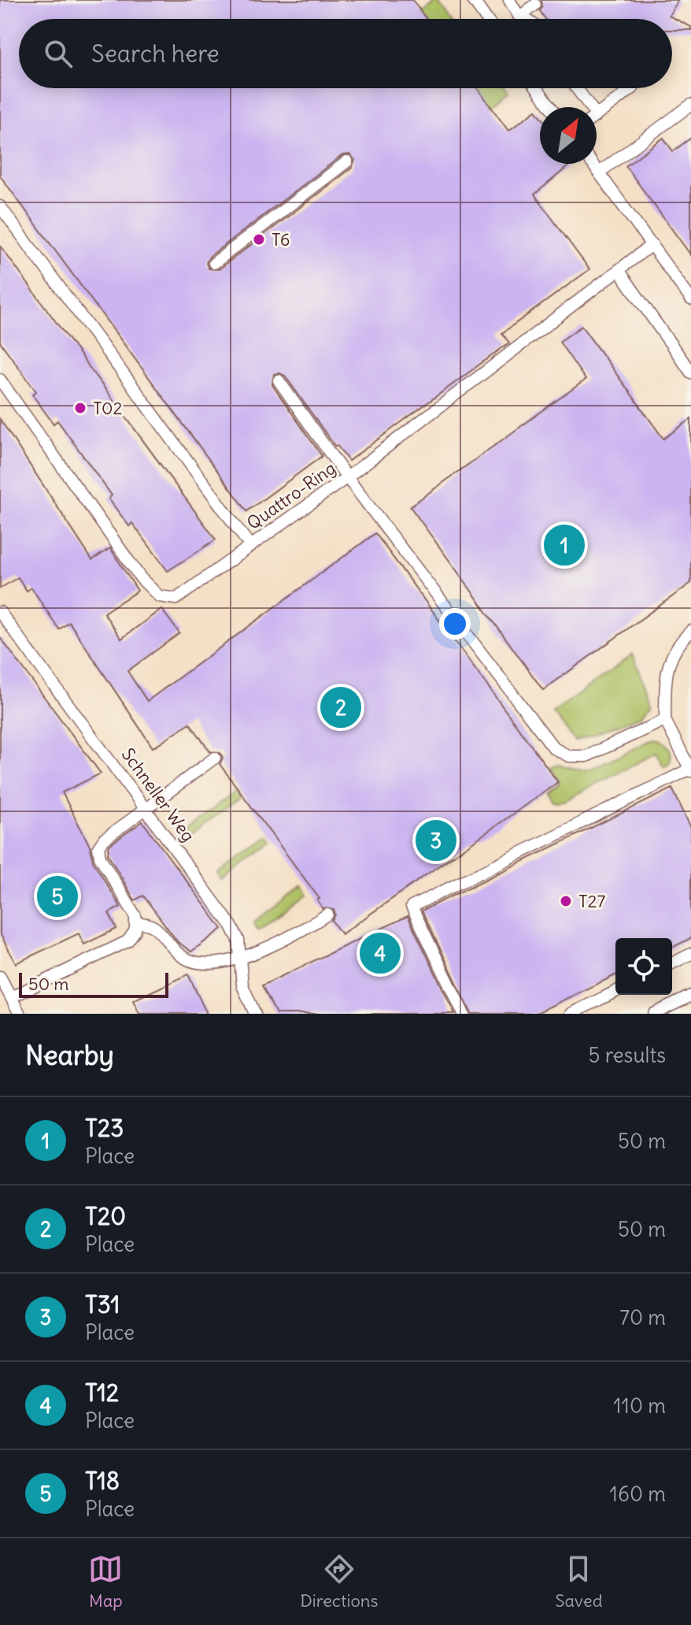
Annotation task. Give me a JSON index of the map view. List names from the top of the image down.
{
  "streets": {
    "lane": ["Quattro-Ring", "Schneller Weg"]
  },
  "places": ["T6", "T02", "T27"],
  "scale_bar": "50 m",
  "north": "top right",
  "page": {
    "search": "Search here",
    "pins": [
      "1",
      "2",
      "3",
      "5",
      "4"
    ],
    "scale": "50 m",
    "heading": ["Nearby", "5 results"],
    "list": [
      {
        "mark": "1",
        "name": "T23",
        "note": "Place",
        "value": "50 m"
      },
      {
        "mark": "2",
        "name": "T20",
        "note": "Place",
        "value": "50 m"
      },
      {
        "mark": "3",
        "name": "T31",
        "note": "Place",
        "value": "70 m"
      },
      {
        "mark": "4",
        "name": "T12",
        "note": "Place",
        "value": "110 m"
      },
      {
        "mark": "5",
        "name": "T18",
        "note": "Place",
        "value": "160 m"
      }
    ],
    "nav": ["Map", "Directions", "Saved"]
  }
}
